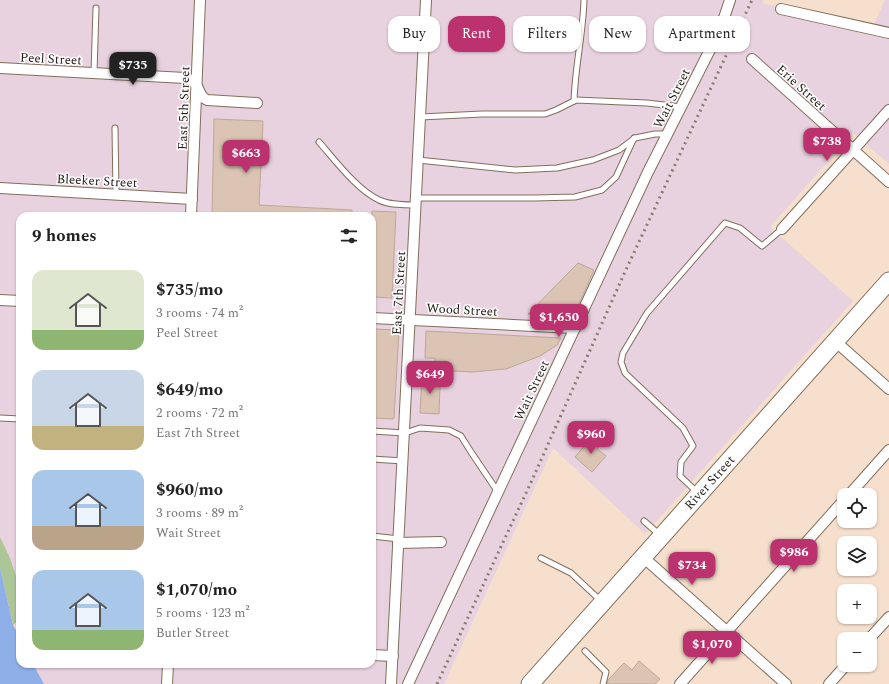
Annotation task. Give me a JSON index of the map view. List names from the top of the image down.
{
  "streets": {
    "main road": ["River Street"],
    "street": [
      "Peel Street",
      "Erie Street",
      "Wait Street",
      "East 5th Street",
      "Bleeker Street",
      "East 7th Street",
      "Wood Street"
    ]
  },
  "crossings": [
    ["Peel Street", "East 5th Street"],
    ["Wait Street", "Wood Street"],
    ["East 5th Street", "Bleeker Street"],
    ["East 7th Street", "Wood Street"]
  ],
  "page": {
    "chip": [
      "Buy",
      "Rent",
      "Filters",
      "New",
      "Apartment"
    ],
    "price": [
      "$735",
      "$738",
      "$663",
      "$1,650",
      "$649",
      "$960",
      "$986",
      "$734",
      "$1,070"
    ],
    "heading": "9 homes",
    "list": [
      {
        "name": "$735/mo",
        "note": "3 rooms · 74 m² · Peel Street"
      },
      {
        "name": "$649/mo",
        "note": "2 rooms · 72 m² · East 7th Street"
      },
      {
        "name": "$960/mo",
        "note": "3 rooms · 89 m² · Wait Street"
      },
      {
        "name": "$1,070/mo",
        "note": "5 rooms · 123 m² · Butler Street"
      }
    ],
    "map_buttons": ["+", "−"]
  }
}
